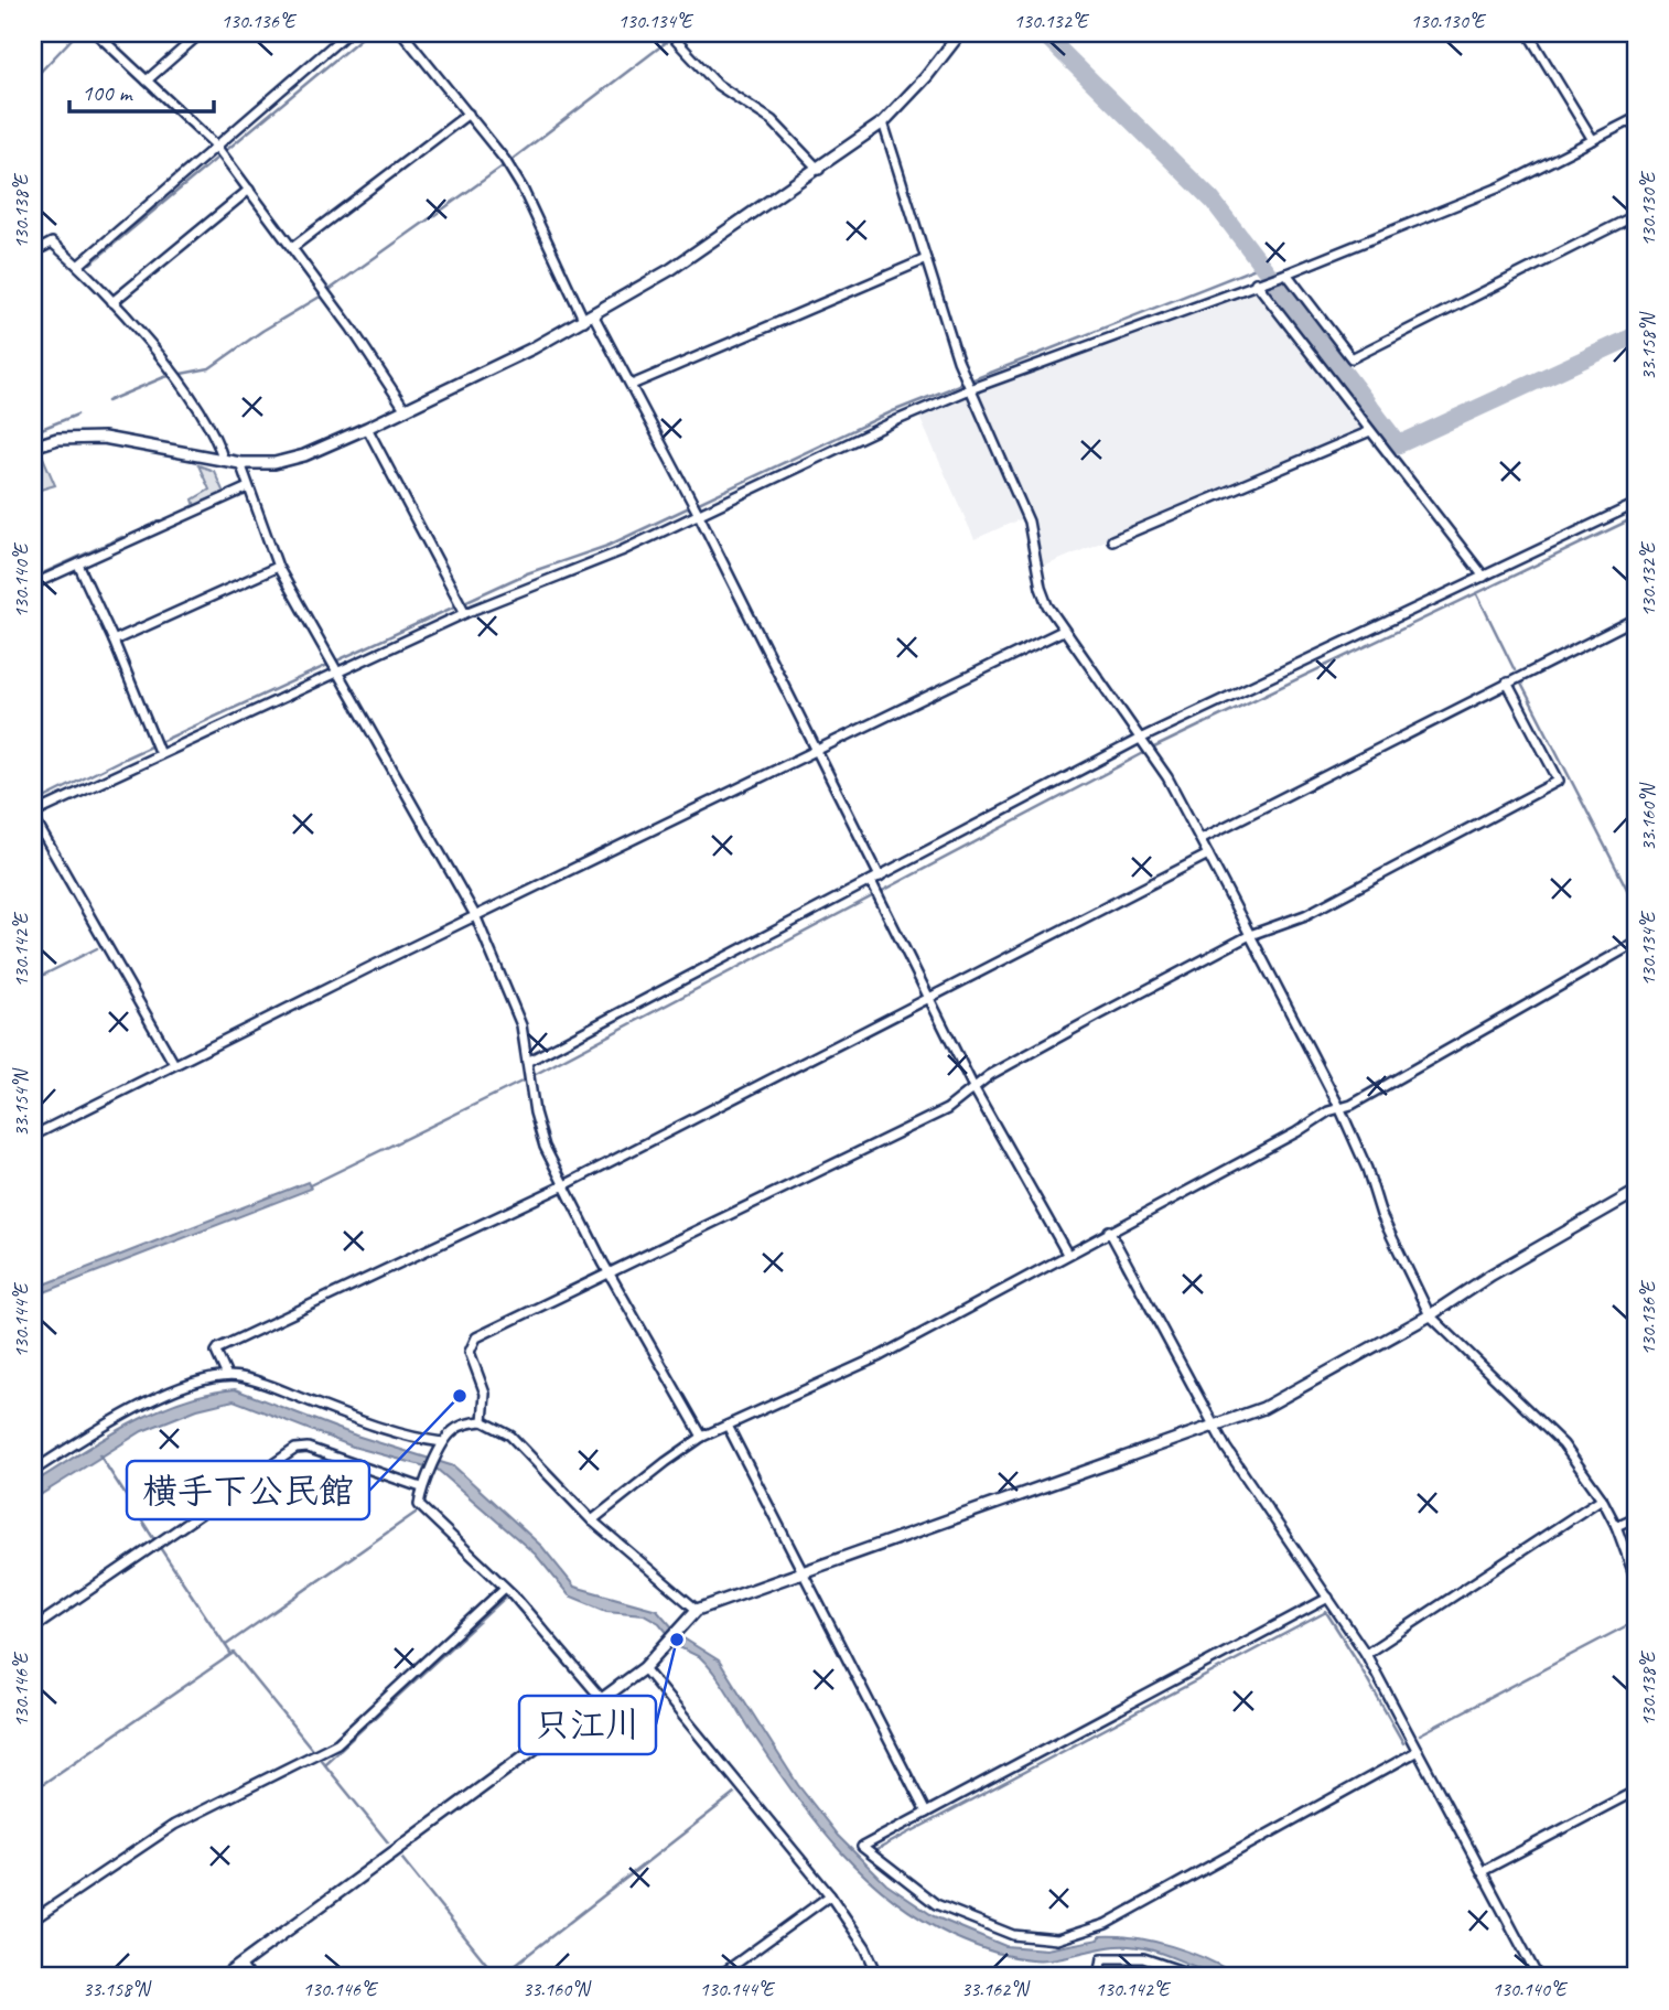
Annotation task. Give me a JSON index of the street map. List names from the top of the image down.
{
  "places": ["横手下公民館", "只江川"],
  "scale_bar": "100 m",
  "coordinates": [
    "130.136°E",
    "130.134°E",
    "130.132°E",
    "130.130°E",
    "130.138°E",
    "33.158°N",
    "130.140°E",
    "33.160°N",
    "130.142°E",
    "33.154°N",
    "130.144°E",
    "130.146°E",
    "33.162°N"
  ]
}
